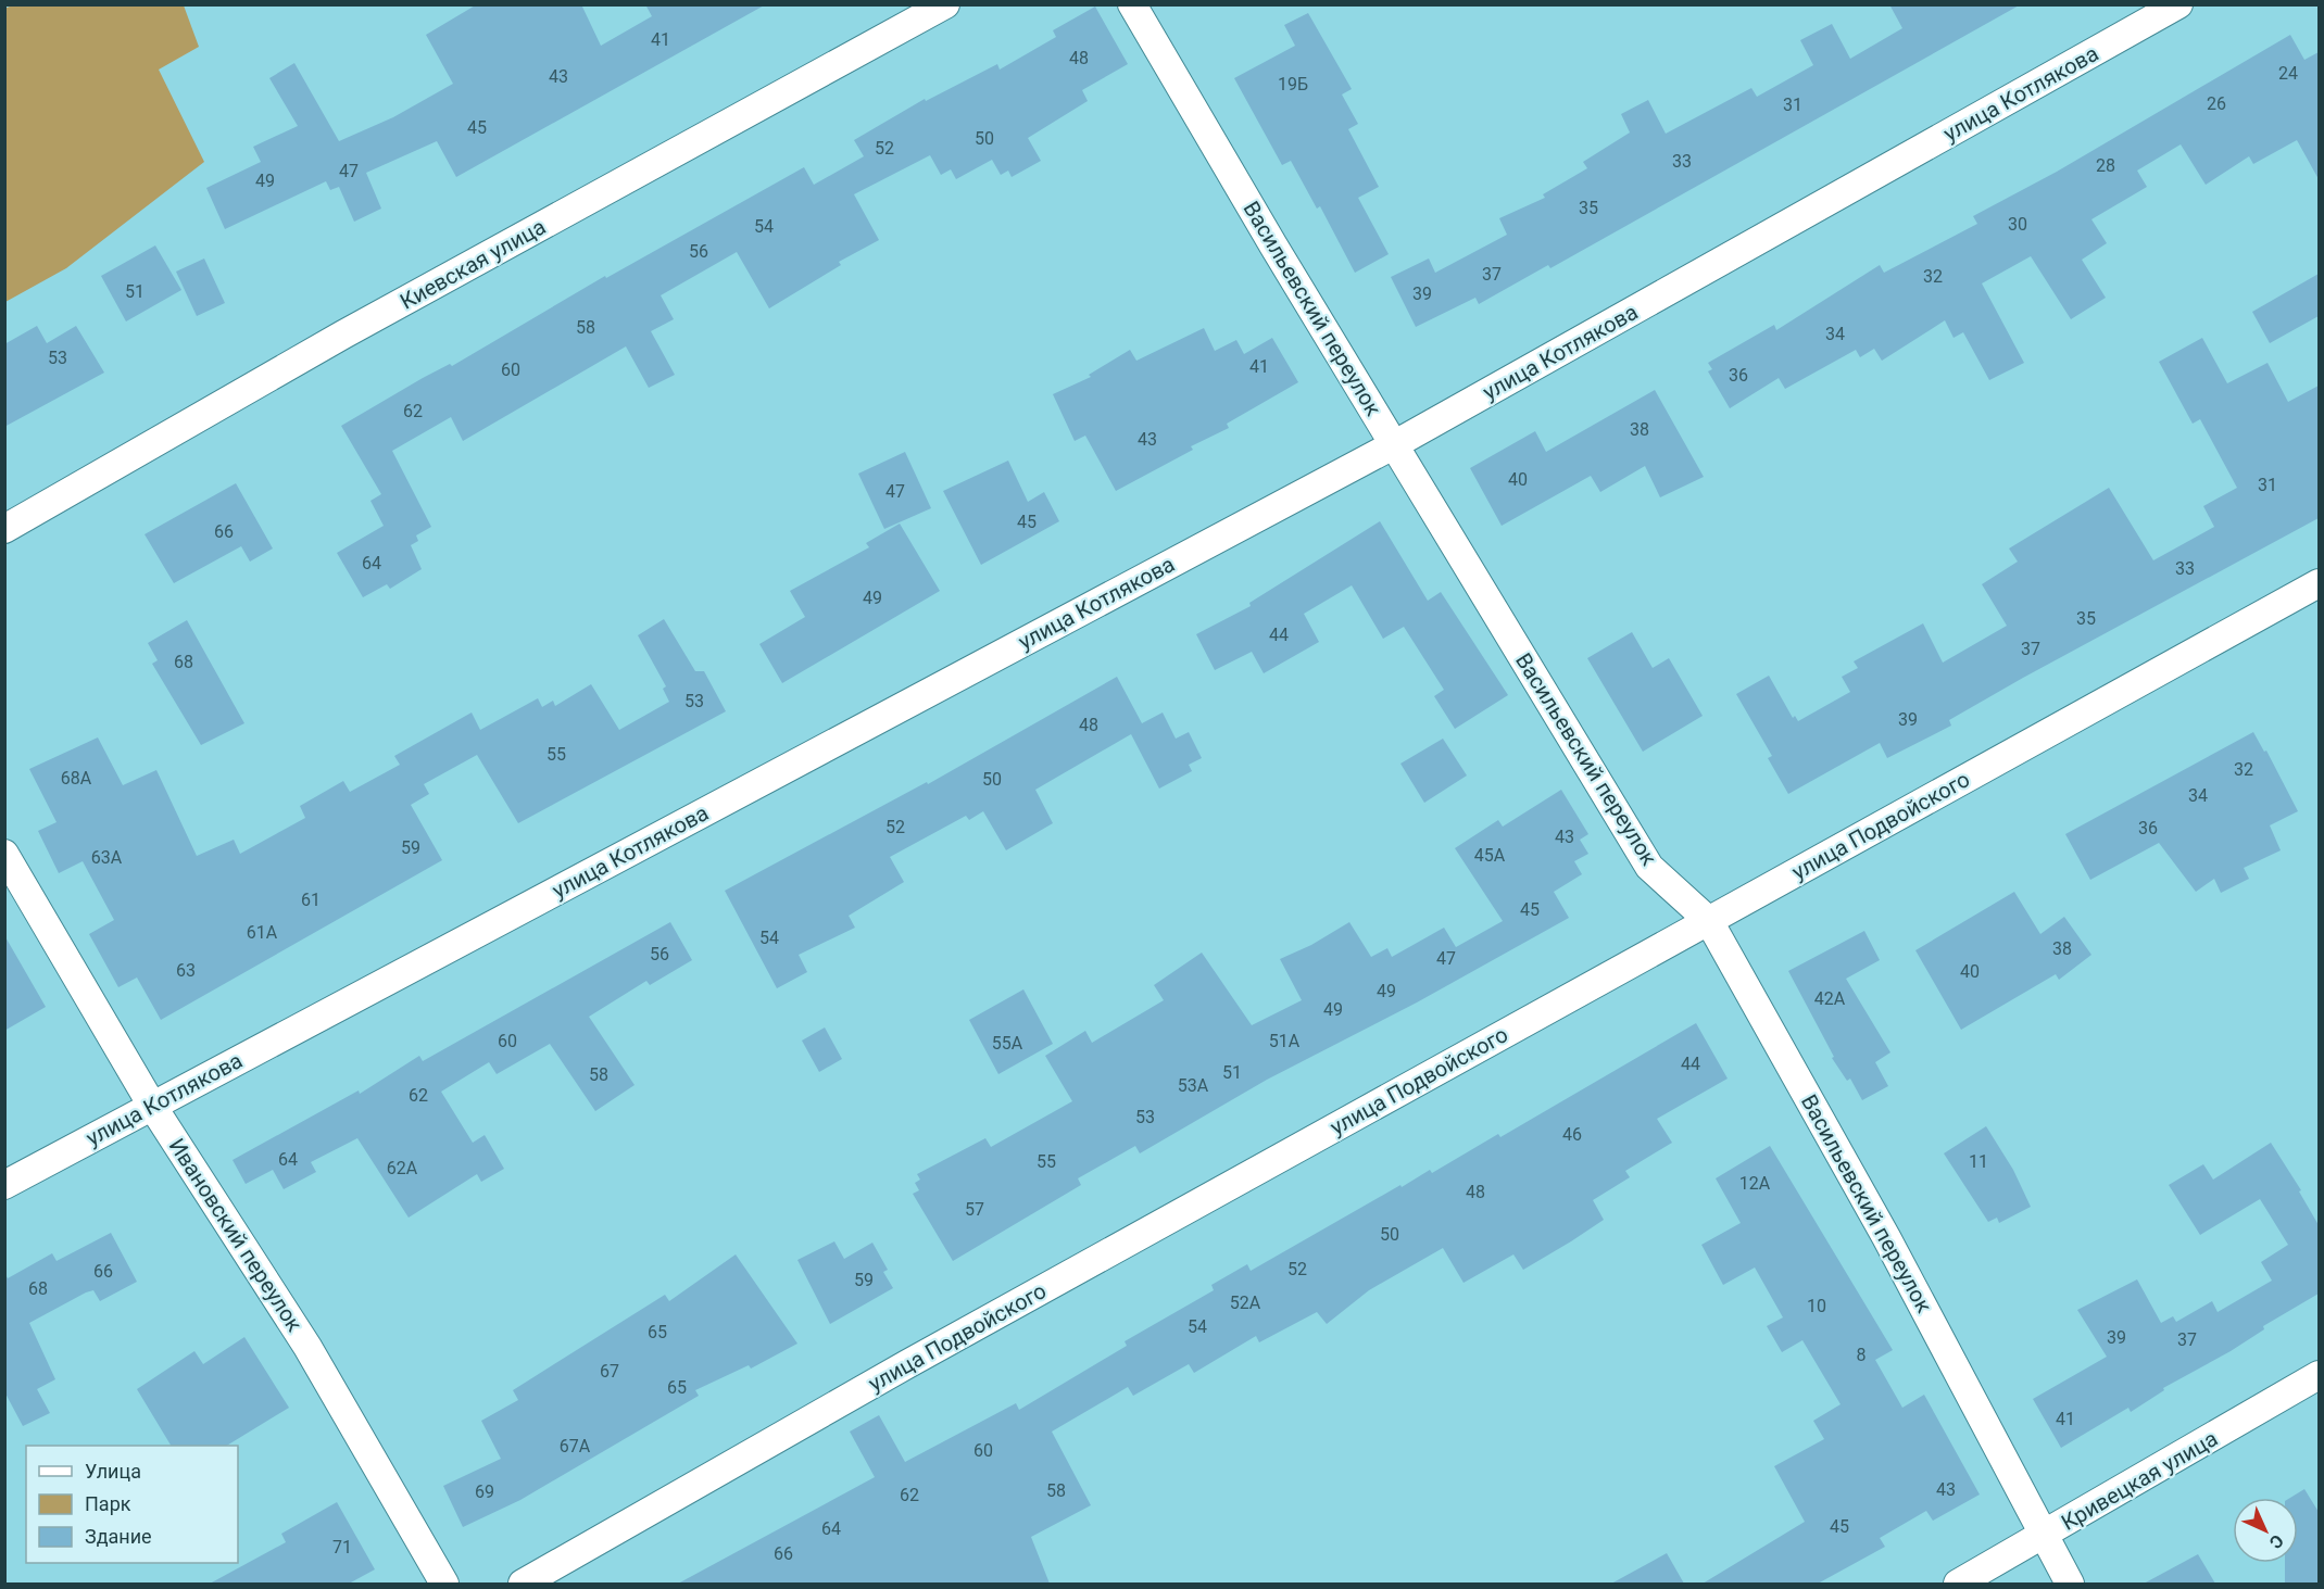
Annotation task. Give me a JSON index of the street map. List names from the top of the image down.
{
  "streets": {
    "street": [
      "улица Котлякова",
      "Киевская улица",
      "Васильевский переулок",
      "улица Подвойского",
      "Ивановский переулок",
      "Кривецкая улица"
    ]
  },
  "crossings": [
    ["улица Котлякова", "Васильевский переулок"],
    ["улица Котлякова", "Ивановский переулок"],
    ["Васильевский переулок", "улица Подвойского"],
    ["Васильевский переулок", "Кривецкая улица"]
  ],
  "house_numbers": [
    "41",
    "48",
    "24",
    "43",
    "19Б",
    "26",
    "31",
    "45",
    "50",
    "52",
    "33",
    "28",
    "47",
    "49",
    "35",
    "30",
    "54",
    "56",
    "37",
    "32",
    "51",
    "39",
    "58",
    "34",
    "53",
    "41",
    "60",
    "36",
    "62",
    "38",
    "43",
    "40",
    "31",
    "47",
    "45",
    "66",
    "64",
    "33",
    "49",
    "35",
    "44",
    "37",
    "68",
    "53",
    "39",
    "48",
    "55",
    "32",
    "68А",
    "50",
    "34",
    "52",
    "36",
    "43",
    "59",
    "45А",
    "63А",
    "61",
    "45",
    "61А",
    "54",
    "38",
    "56",
    "47",
    "63",
    "40",
    "49",
    "42А",
    "49",
    "60",
    "51А",
    "55А",
    "44",
    "51",
    "58",
    "53А",
    "62",
    "53",
    "46",
    "64",
    "55",
    "11",
    "62А",
    "12А",
    "48",
    "57",
    "50",
    "52",
    "66",
    "59",
    "68",
    "52А",
    "10",
    "54",
    "65",
    "39",
    "37",
    "8",
    "67",
    "65",
    "41",
    "67А",
    "60",
    "43",
    "58",
    "69",
    "62",
    "45",
    "64",
    "71",
    "66"
  ],
  "legend": ["Улица", "Парк", "Здание"],
  "north": "bottom right"
}
